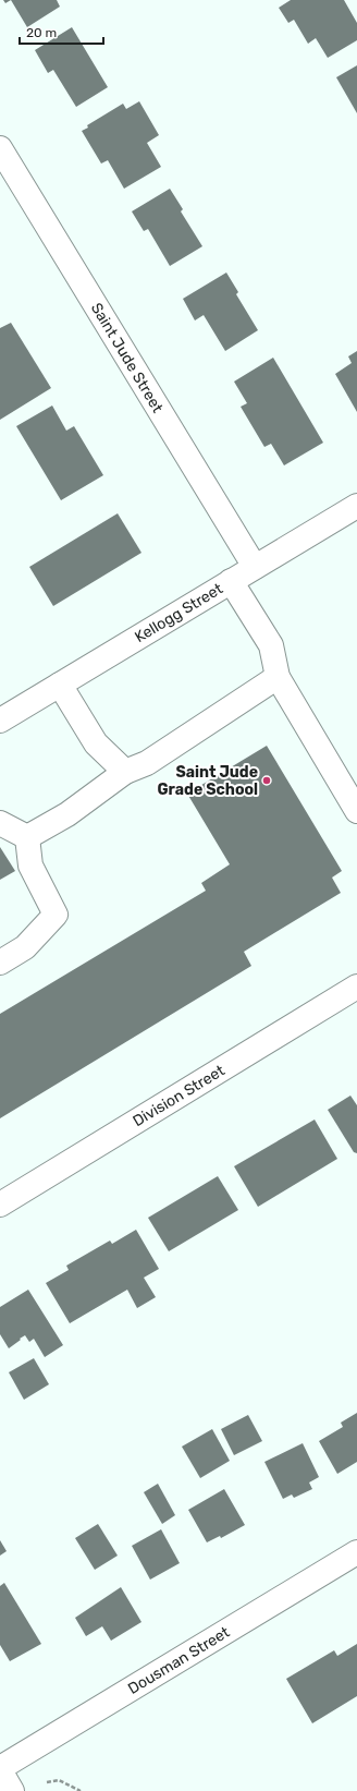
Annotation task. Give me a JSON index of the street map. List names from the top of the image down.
{
  "streets": {
    "street": [
      "Saint Jude Street",
      "Kellogg Street",
      "Division Street",
      "Dousman Street"
    ]
  },
  "crossings": [
    ["Saint Jude Street", "Kellogg Street"]
  ],
  "places": ["Saint Jude Grade School"],
  "scale_bar": "20 m"
}
